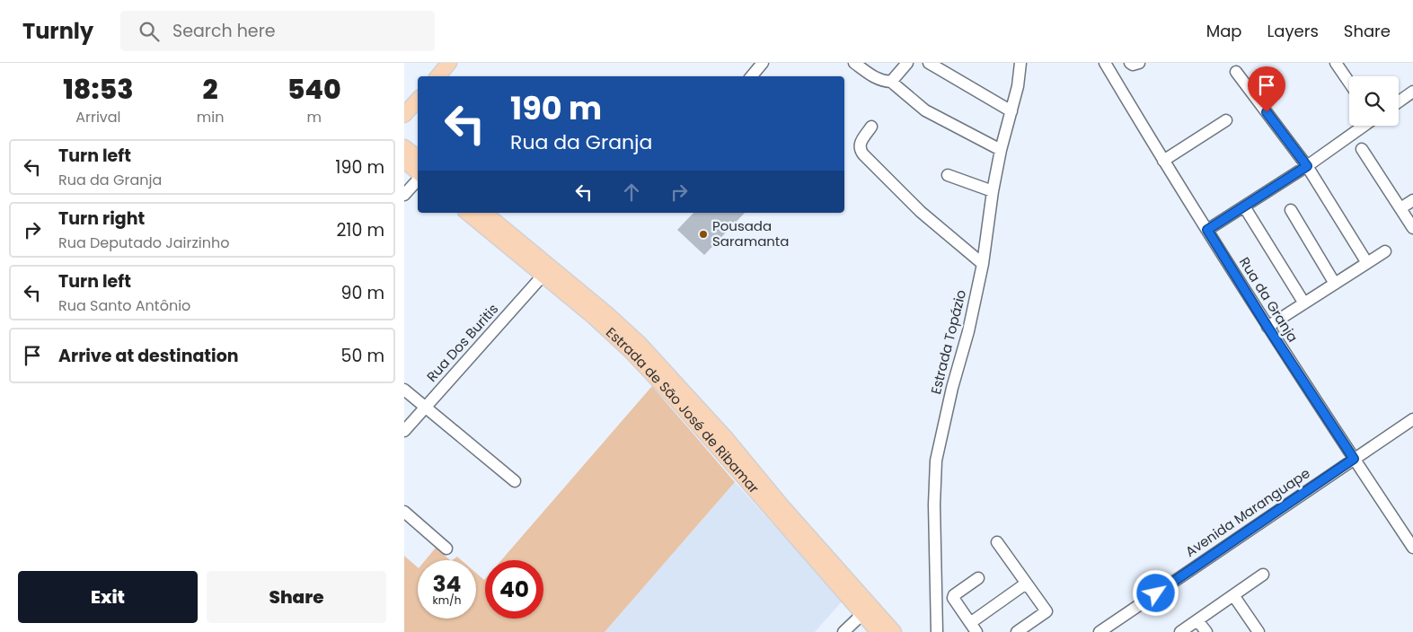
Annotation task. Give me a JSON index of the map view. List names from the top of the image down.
{
  "streets": {
    "main road": ["Estrada de São José de Ribamar"],
    "street": [
      "Rua da Granja",
      "Estrada Topázio",
      "Rua Dos Buritis",
      "Avenida Maranguape"
    ]
  },
  "crossings": [
    ["Rua da Granja", "Avenida Maranguape"],
    ["Rua Dos Buritis", "Estrada de São José de Ribamar"]
  ],
  "places": ["Pousada Saramanta"],
  "page": {
    "header": "Turnly",
    "search": "Search here",
    "nav": ["Map", "Layers", "Share"],
    "eta": [
      "18:53",
      "Arrival",
      "2",
      "min",
      "540",
      "m"
    ],
    "turn": ["190 m", "Rua da Granja"],
    "list": [
      {
        "name": "Turn left",
        "note": "Rua da Granja",
        "value": "190 m"
      },
      {
        "name": "Turn right",
        "note": "Rua Deputado Jairzinho",
        "value": "210 m"
      },
      {
        "name": "Turn left",
        "note": "Rua Santo Antônio",
        "value": "90 m"
      },
      {
        "name": "Arrive at destination",
        "value": "50 m"
      }
    ],
    "speed": "34 km/h",
    "limit": "40",
    "buttons": ["Exit", "Share"]
  }
}
